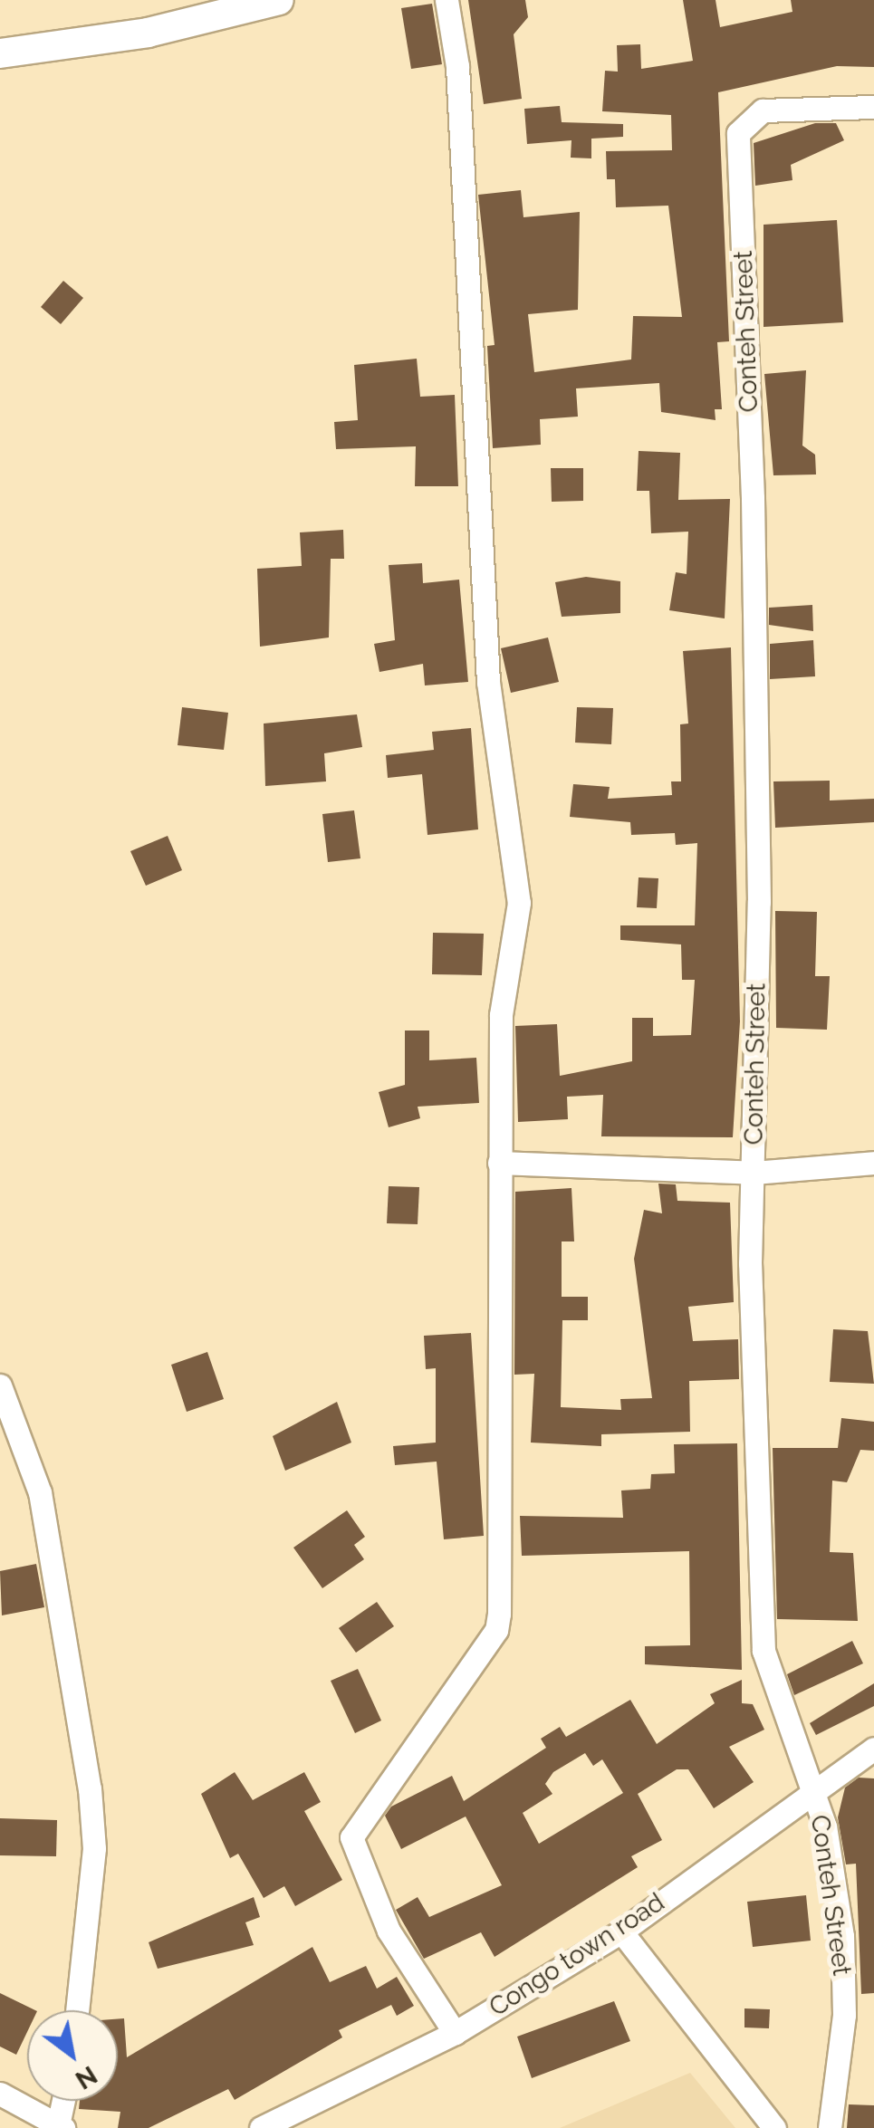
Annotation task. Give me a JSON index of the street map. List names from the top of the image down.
{
  "streets": {
    "street": ["Conteh Street", "Congo town road"]
  },
  "crossings": [
    ["Conteh Street", "Congo town road"]
  ],
  "north": "bottom right"
}
